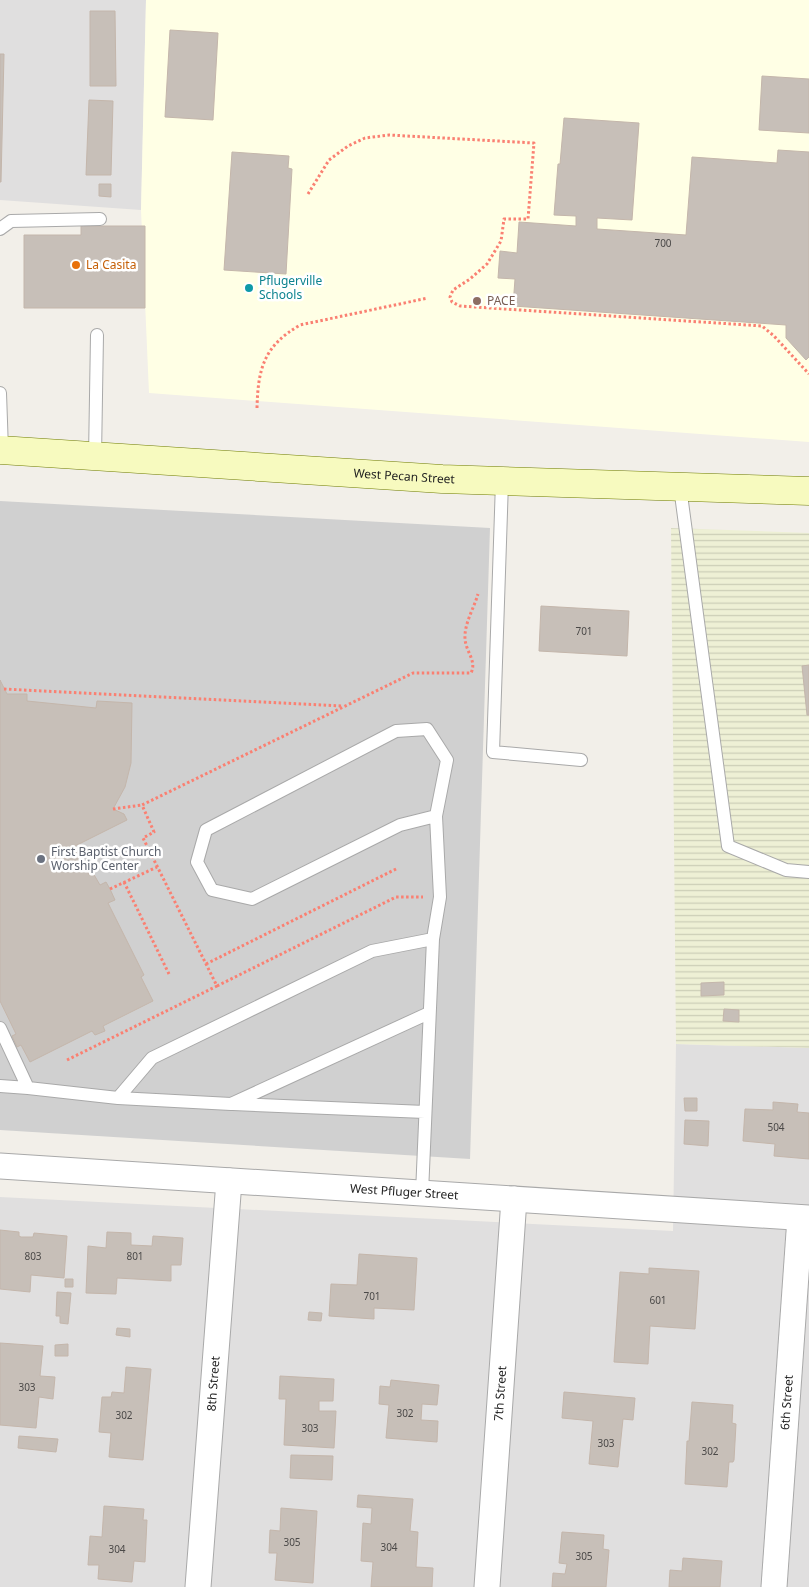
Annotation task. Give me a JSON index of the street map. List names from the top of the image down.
{
  "streets": {
    "main road": ["West Pecan Street"],
    "street": [
      "West Pfluger Street",
      "8th Street",
      "7th Street",
      "6th Street"
    ]
  },
  "crossings": [
    ["West Pfluger Street", "8th Street"],
    ["West Pfluger Street", "7th Street"],
    ["West Pfluger Street", "6th Street"]
  ],
  "places": [
    "La Casita",
    "Pflugerville Schools",
    "PACE",
    "First Baptist Church Worship Center"
  ],
  "house_numbers": [
    "700",
    "701",
    "504",
    "803",
    "801",
    "701",
    "601",
    "303",
    "302",
    "302",
    "303",
    "303",
    "302",
    "305",
    "304",
    "304",
    "305"
  ]
}
